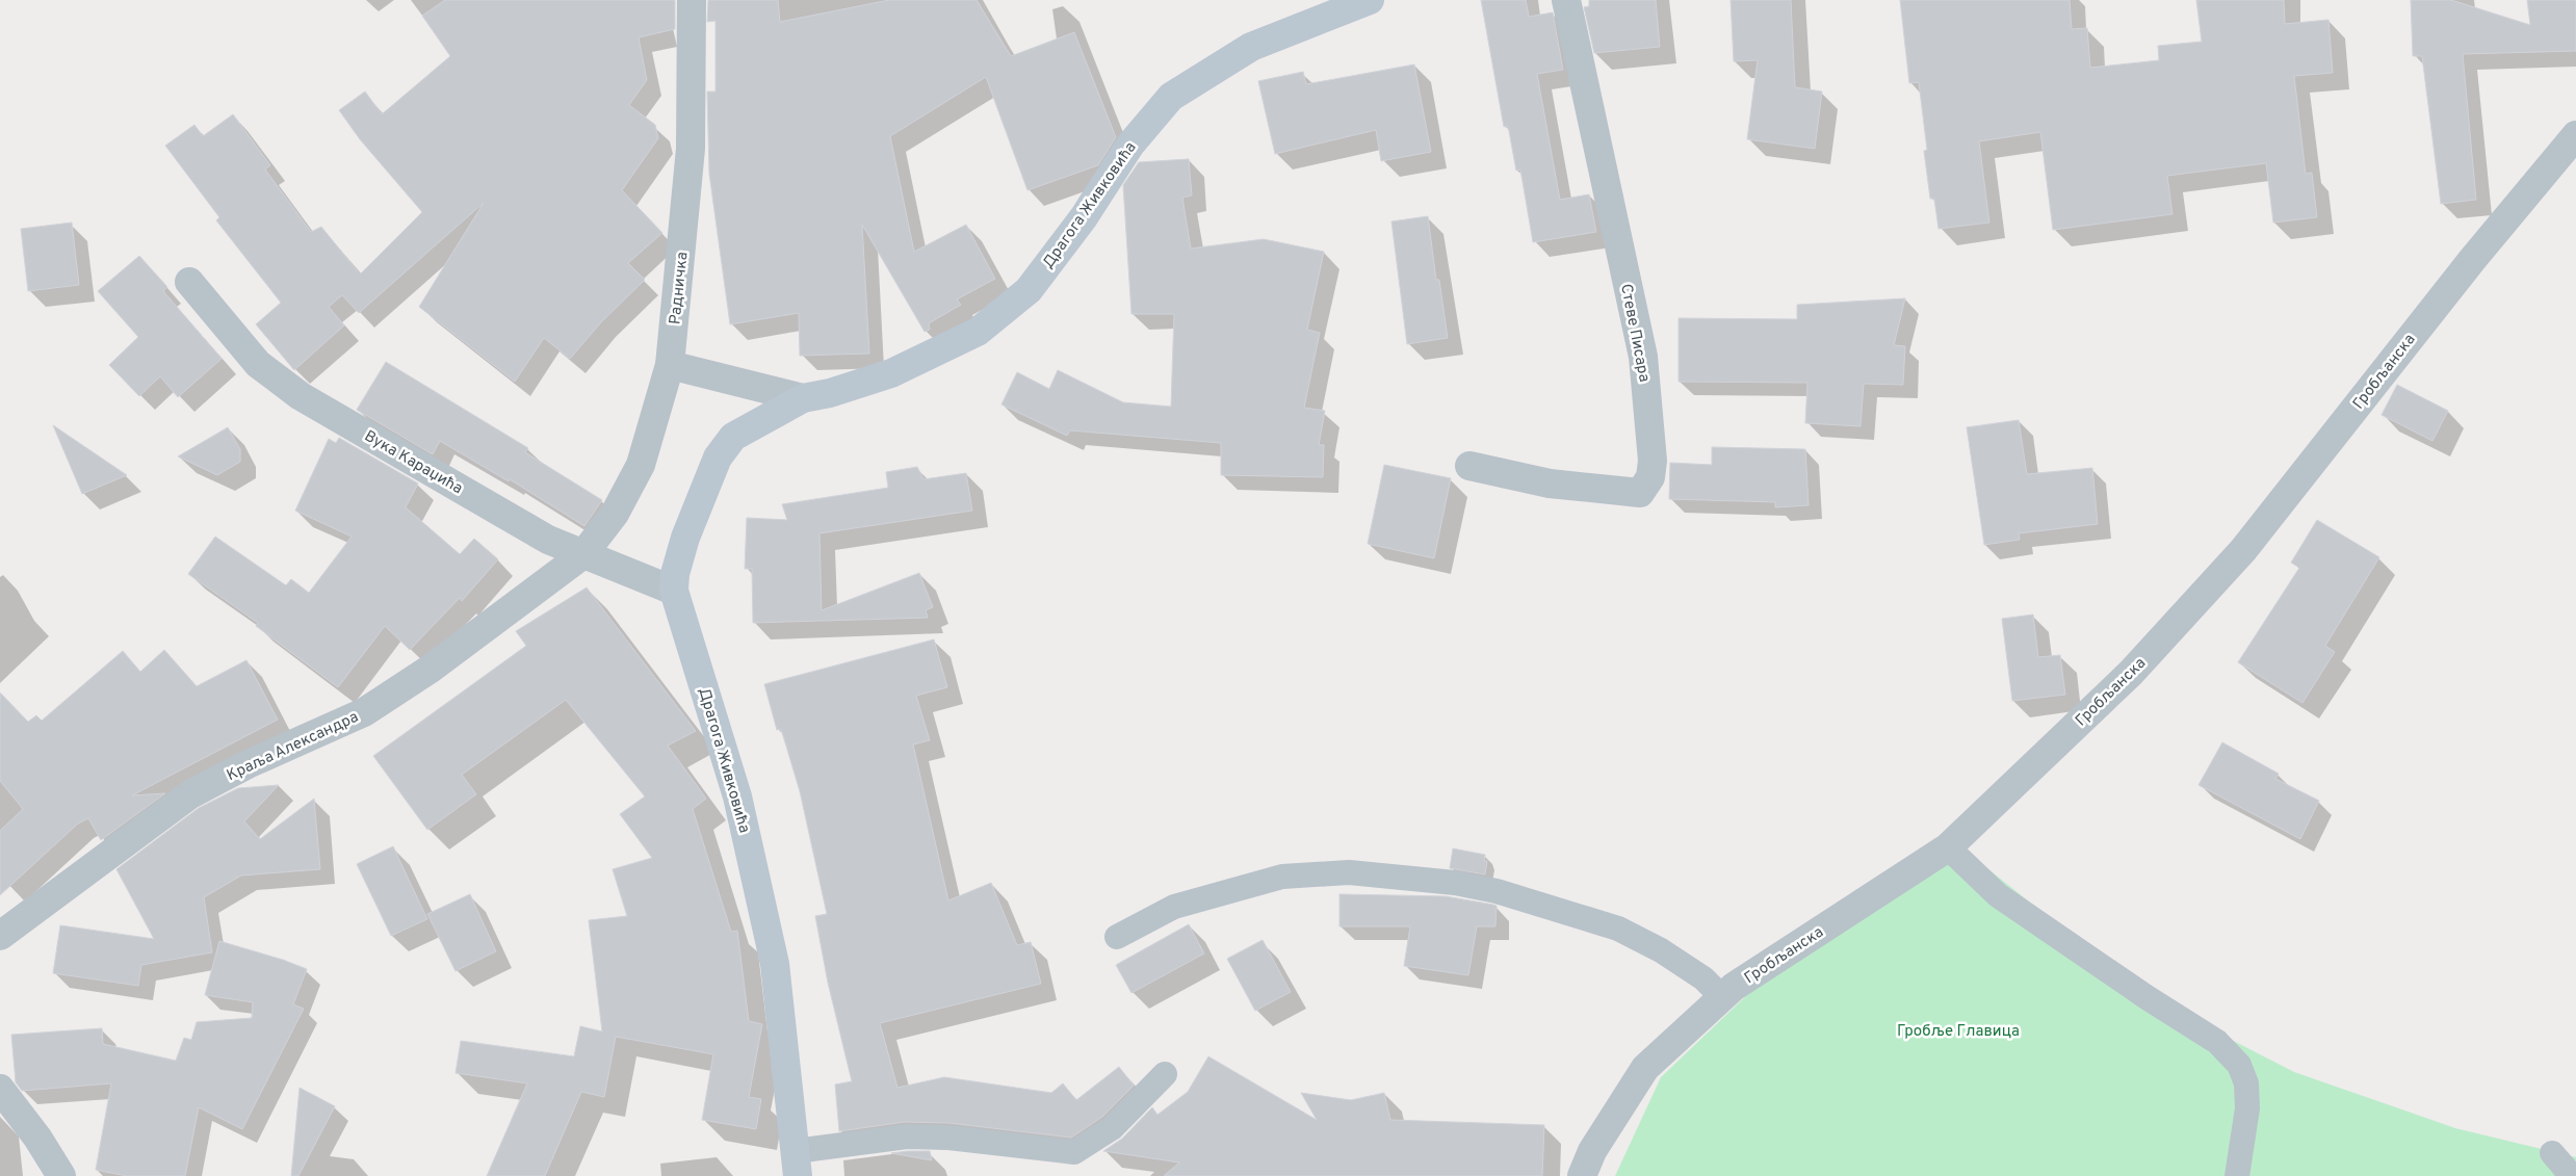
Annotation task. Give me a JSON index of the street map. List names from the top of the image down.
{
  "streets": {
    "street": [
      "Драгога Живковића",
      "Радничка",
      "Стеве Писара",
      "Гробљанска",
      "Вука Караџића",
      "Краља Александра"
    ]
  },
  "crossings": [
    ["Драгога Живковића", "Радничка"],
    ["Драгога Живковића", "Вука Караџића"],
    ["Радничка", "Вука Караџића"],
    ["Радничка", "Краља Александра"],
    ["Вука Караџића", "Краља Александра"]
  ],
  "parks": ["Гробље Главица"]
}
